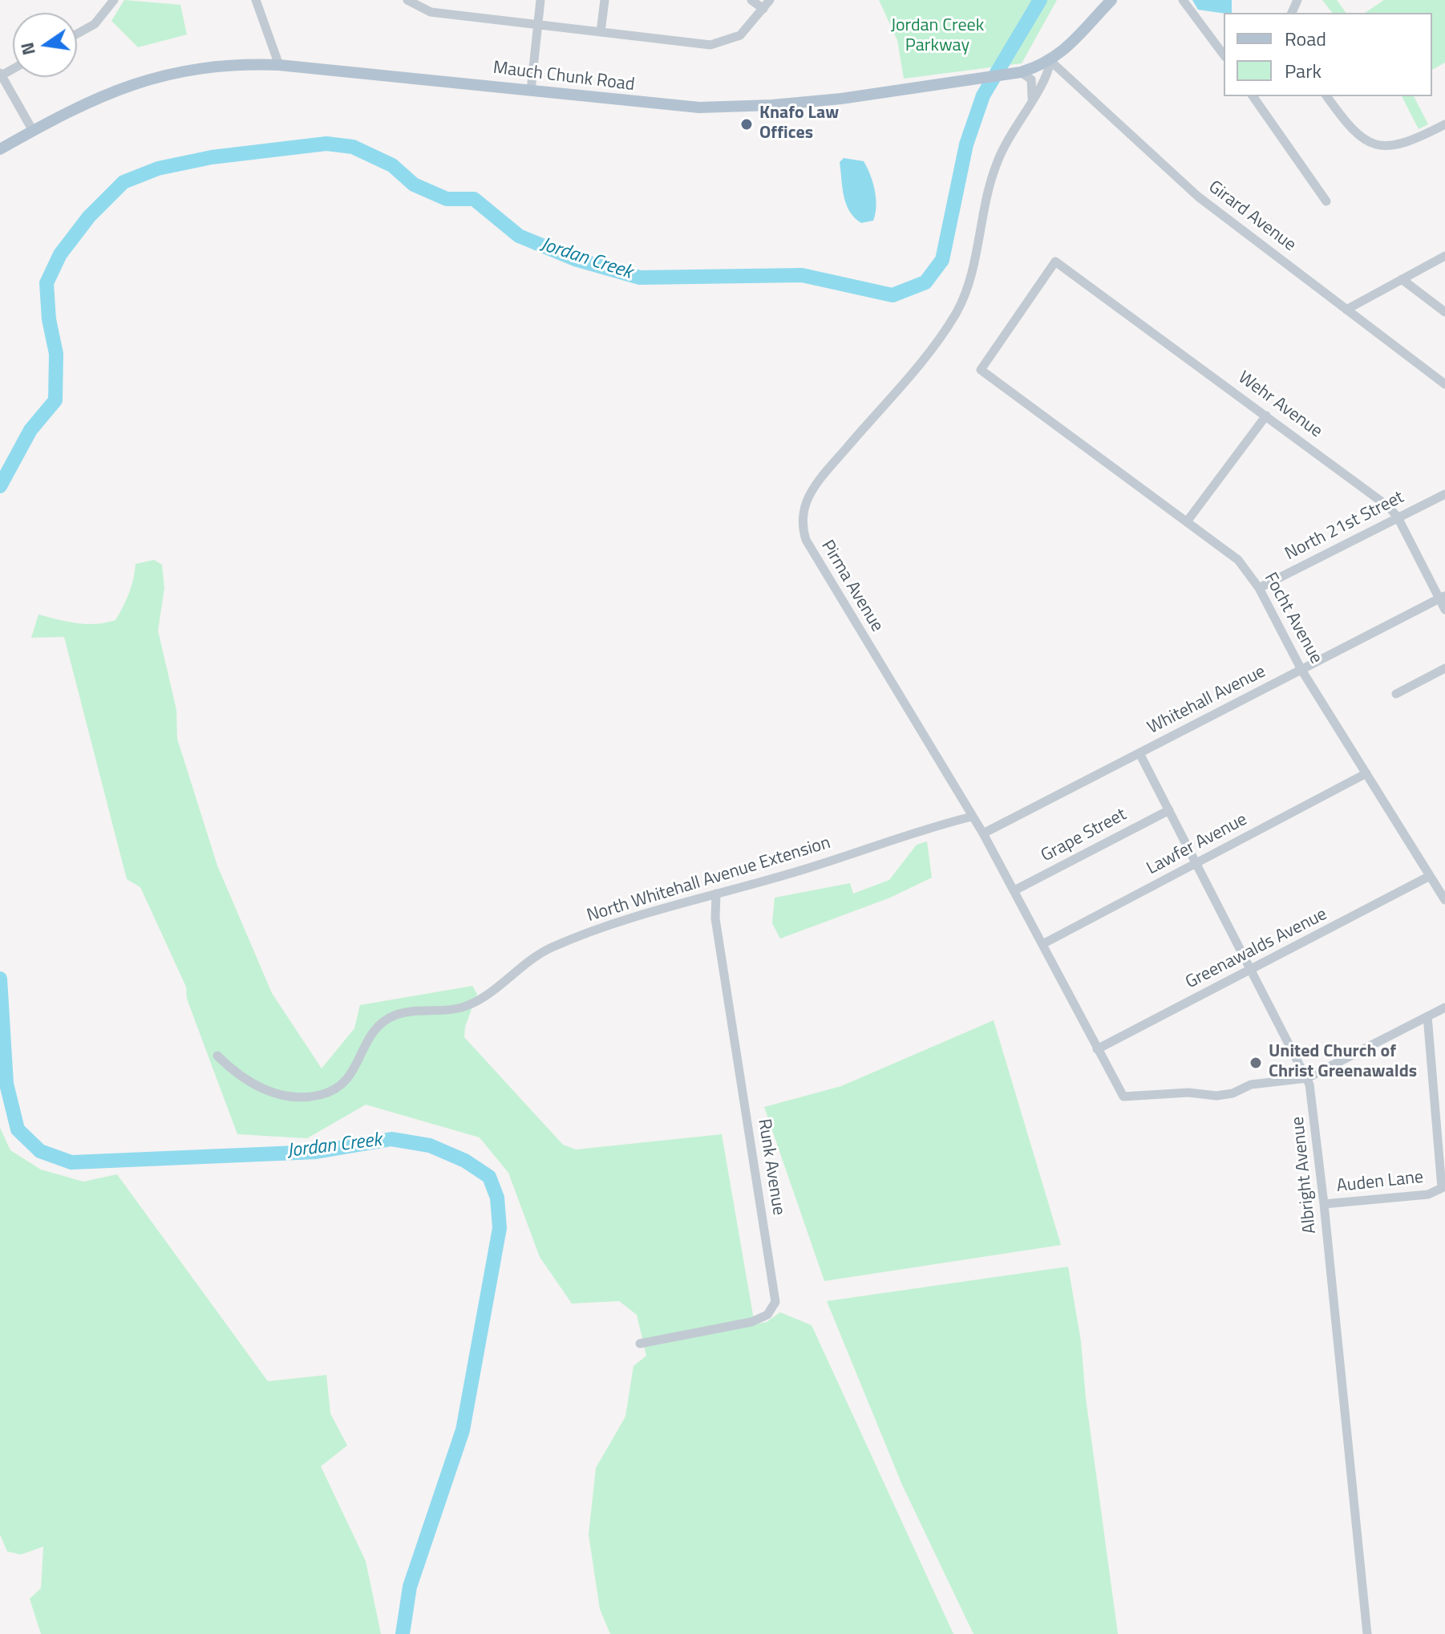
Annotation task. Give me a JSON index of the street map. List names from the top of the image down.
{
  "streets": {
    "main road": ["Mauch Chunk Road"],
    "street": [
      "Girard Avenue",
      "Wehr Avenue",
      "North 21st Street",
      "Pirma Avenue",
      "Focht Avenue",
      "Whitehall Avenue",
      "Grape Street",
      "Lawfer Avenue",
      "North Whitehall Avenue Extension",
      "Greenawalds Avenue",
      "Runk Avenue",
      "Albright Avenue",
      "Auden Lane"
    ]
  },
  "crossings": [
    ["Mauch Chunk Road", "Girard Avenue"],
    ["Mauch Chunk Road", "Pirma Avenue"],
    ["Girard Avenue", "Pirma Avenue"],
    ["Wehr Avenue", "North 21st Street"],
    ["Wehr Avenue", "Focht Avenue"],
    ["Wehr Avenue", "Whitehall Avenue"],
    ["North 21st Street", "Focht Avenue"],
    ["Pirma Avenue", "Whitehall Avenue"],
    ["Pirma Avenue", "Grape Street"],
    ["Pirma Avenue", "Lawfer Avenue"],
    ["Pirma Avenue", "North Whitehall Avenue Extension"],
    ["Pirma Avenue", "Greenawalds Avenue"],
    ["Pirma Avenue", "Albright Avenue"],
    ["Focht Avenue", "Whitehall Avenue"],
    ["Focht Avenue", "Lawfer Avenue"],
    ["Focht Avenue", "Greenawalds Avenue"],
    ["Whitehall Avenue", "Albright Avenue"],
    ["Grape Street", "Albright Avenue"],
    ["Lawfer Avenue", "Albright Avenue"],
    ["North Whitehall Avenue Extension", "Runk Avenue"],
    ["Greenawalds Avenue", "Albright Avenue"],
    ["Albright Avenue", "Auden Lane"]
  ],
  "water": ["Jordan Creek"],
  "parks": ["Jordan Creek Parkway"],
  "places": ["Knafo Law Offices", "United Church of Christ Greenawalds"],
  "legend": ["Road", "Park"],
  "north": "left"
}
